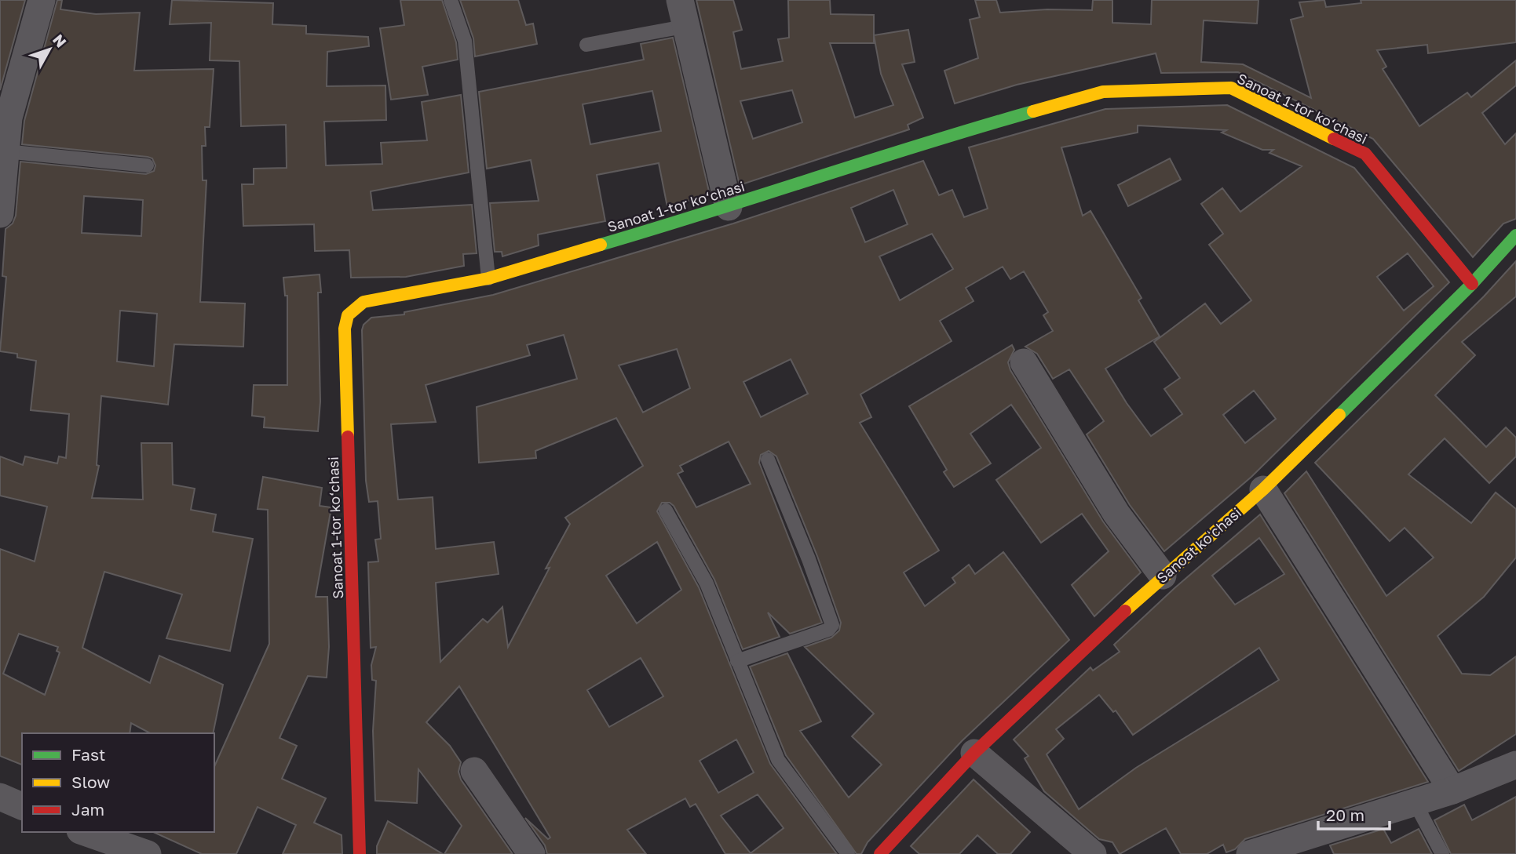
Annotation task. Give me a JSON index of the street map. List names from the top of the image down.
{
  "streets": {
    "street": ["Sanoat 1-tor ko‘chasi", "Sanoat koʻchasi"]
  },
  "crossings": [
    ["Sanoat 1-tor ko‘chasi", "Sanoat koʻchasi"]
  ],
  "legend": ["Fast", "Slow", "Jam"],
  "scale_bar": "20 m",
  "north": "top right"
}
